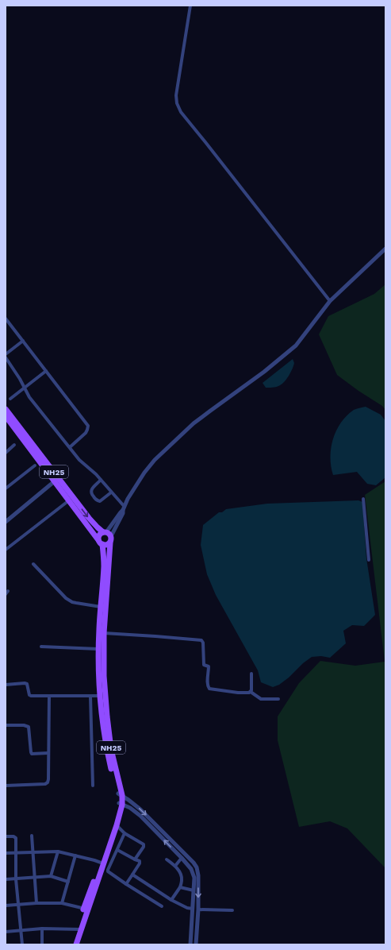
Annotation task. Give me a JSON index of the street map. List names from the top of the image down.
{
  "streets": {
    "main road": ["NH25"]
  }
}
